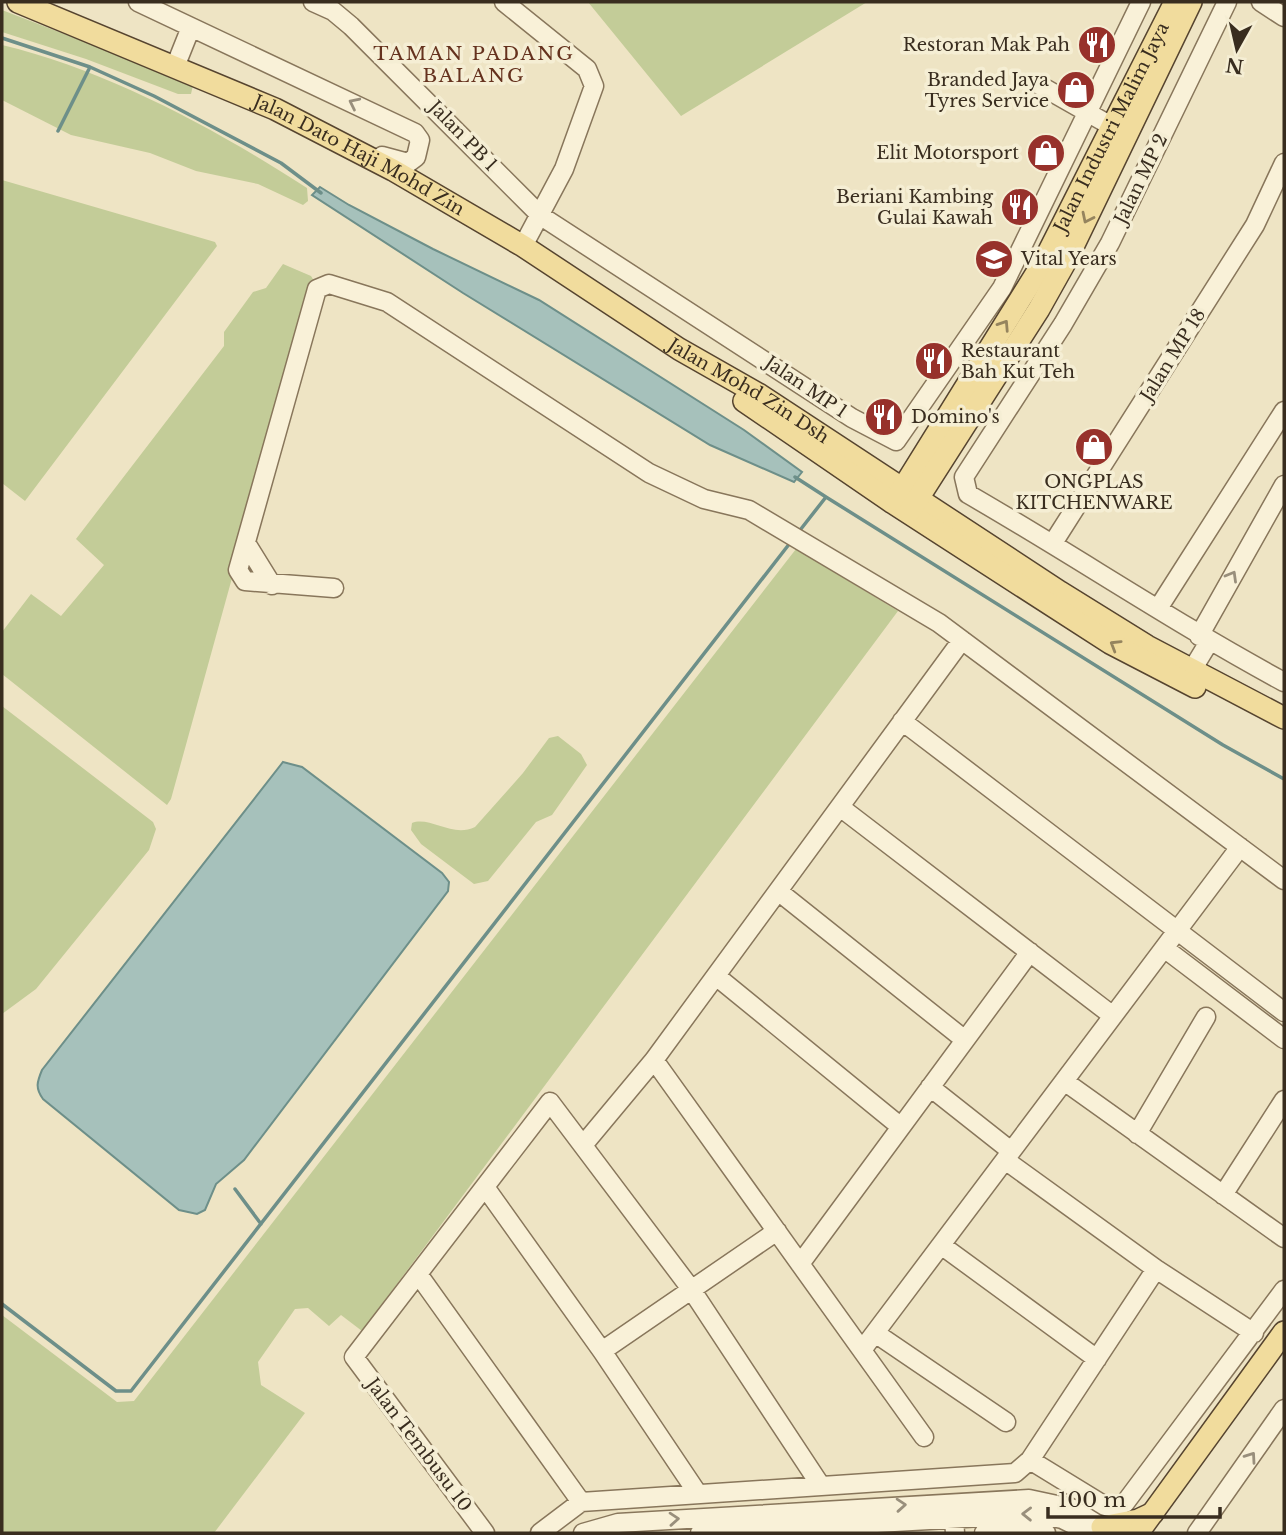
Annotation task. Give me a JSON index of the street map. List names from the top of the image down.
{
  "streets": {
    "main road": ["Jalan Industri Malim Jaya", "Jalan Dato Haji Mohd Zin", "Jalan Mohd Zin Dsh"],
    "street": [
      "Jalan PB 1",
      "Jalan MP 2",
      "Jalan MP 18",
      "Jalan MP 1",
      "Jalan Tembusu 10"
    ]
  },
  "crossings": [
    ["Jalan Industri Malim Jaya", "Jalan Mohd Zin Dsh"],
    ["Jalan PB 1", "Jalan MP 1"],
    ["Jalan Dato Haji Mohd Zin", "Jalan Mohd Zin Dsh"],
    ["Jalan MP 2", "Jalan MP 18"]
  ],
  "districts": ["TAMAN PADANG BALANG"],
  "places": {
    "restaurant": [
      "Restoran Mak Pah",
      "Beriani Kambing Gulai Kawah",
      "Restaurant Bah Kut Teh",
      "Domino's"
    ],
    "shop": ["Branded Jaya Tyres Service", "Elit Motorsport", "ONGPLAS KITCHENWARE"],
    "school or university": ["Vital Years"]
  },
  "scale_bar": "100 m",
  "north": "bottom"
}
